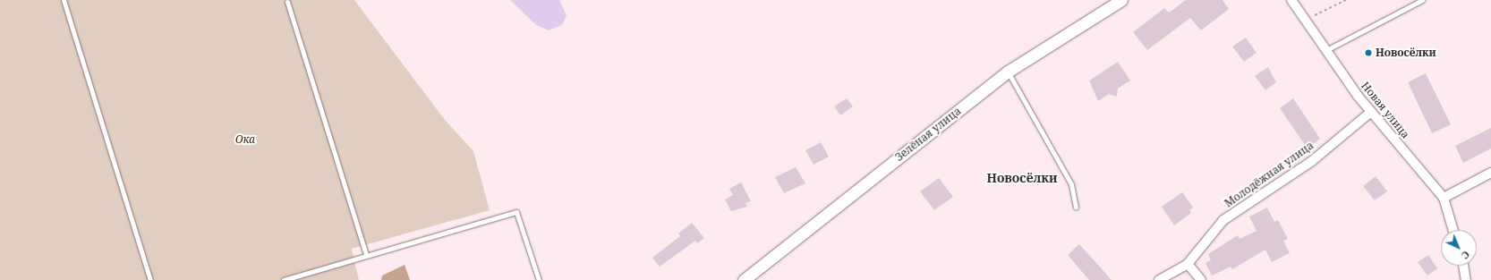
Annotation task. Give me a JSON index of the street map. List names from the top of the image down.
{
  "streets": {
    "street": ["Новая улица", "Зелёная улица", "Молодёжная улица"]
  },
  "crossings": [
    ["Новая улица", "Молодёжная улица"]
  ],
  "districts": ["Новосёлки"],
  "parks": ["Ока"],
  "places": ["Новосёлки"],
  "north": "bottom right"
}
